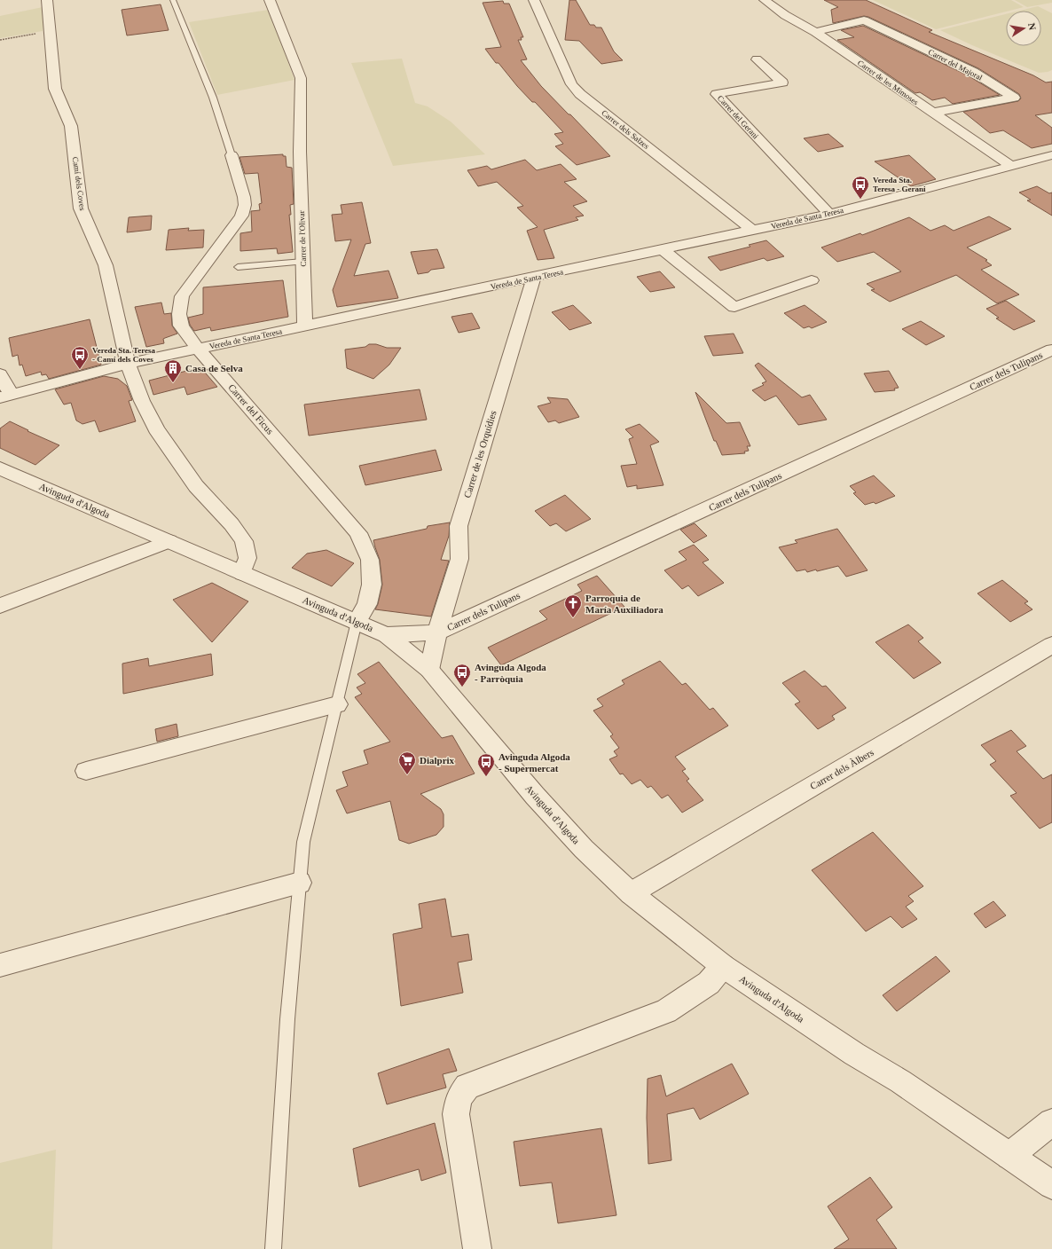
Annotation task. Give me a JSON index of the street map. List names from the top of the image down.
{
  "streets": {
    "street": [
      "Carrer del Majoral",
      "Carrer de les Mimoses",
      "Carrer del Gerani",
      "Carrer dels Salzes",
      "Camí dels Coves",
      "Vereda de Santa Teresa",
      "Carrer de l'Olivar",
      "Carrer dels Tulipans",
      "Carrer del Ficus",
      "Carrer de les Orquídies",
      "Avinguda d'Algoda",
      "Carrer dels Àlbers"
    ]
  },
  "crossings": [
    ["Carrer del Majoral", "Carrer de les Mimoses"],
    ["Carrer de les Mimoses", "Vereda de Santa Teresa"],
    ["Carrer del Gerani", "Vereda de Santa Teresa"],
    ["Carrer dels Salzes", "Vereda de Santa Teresa"],
    ["Camí dels Coves", "Vereda de Santa Teresa"],
    ["Camí dels Coves", "Avinguda d'Algoda"],
    ["Vereda de Santa Teresa", "Carrer de l'Olivar"],
    ["Vereda de Santa Teresa", "Carrer del Ficus"],
    ["Vereda de Santa Teresa", "Carrer de les Orquídies"],
    ["Carrer dels Tulipans", "Carrer de les Orquídies"],
    ["Carrer dels Tulipans", "Avinguda d'Algoda"],
    ["Carrer del Ficus", "Avinguda d'Algoda"],
    ["Avinguda d'Algoda", "Carrer dels Àlbers"]
  ],
  "places": {
    "bus stop": [
      "Vereda Sta. Teresa - Gerani",
      "Vereda Sta. Teresa - Camí dels Coves",
      "Avinguda Algoda - Parròquia",
      "Avinguda Algoda - Supermercat"
    ],
    "building": ["Casa de Selva"],
    "church": ["Parroquia de María Auxiliadora"],
    "supermarket": ["Dialprix"]
  },
  "north": "right"
}
